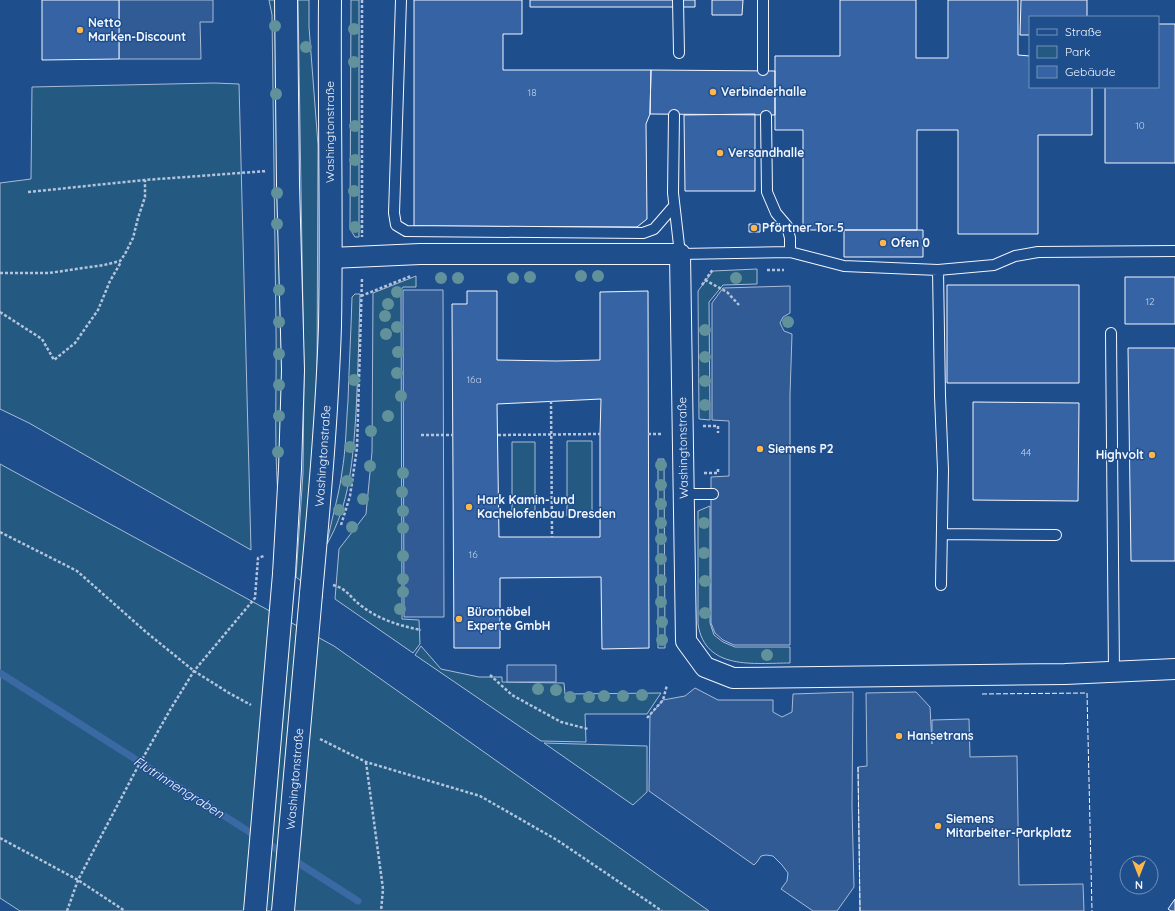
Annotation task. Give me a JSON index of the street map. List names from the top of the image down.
{
  "streets": {
    "main road": ["Washingtonstraße"]
  },
  "water": ["Flutrinnengraben"],
  "places": [
    "Netto Marken-Discount",
    "Verbinderhalle",
    "Versandhalle",
    "Pförtner Tor 5",
    "Ofen 0",
    "Siemens P2",
    "Highvolt",
    "Hark Kamin- und Kachelofenbau Dresden",
    "Büromöbel Experte GmbH",
    "Hansetrans",
    "Siemens Mitarbeiter-Parkplatz"
  ],
  "house_numbers": [
    "18",
    "10",
    "12",
    "16a",
    "44",
    "16"
  ],
  "legend": ["Straße", "Park", "Gebäude"],
  "north": "bottom"
}
